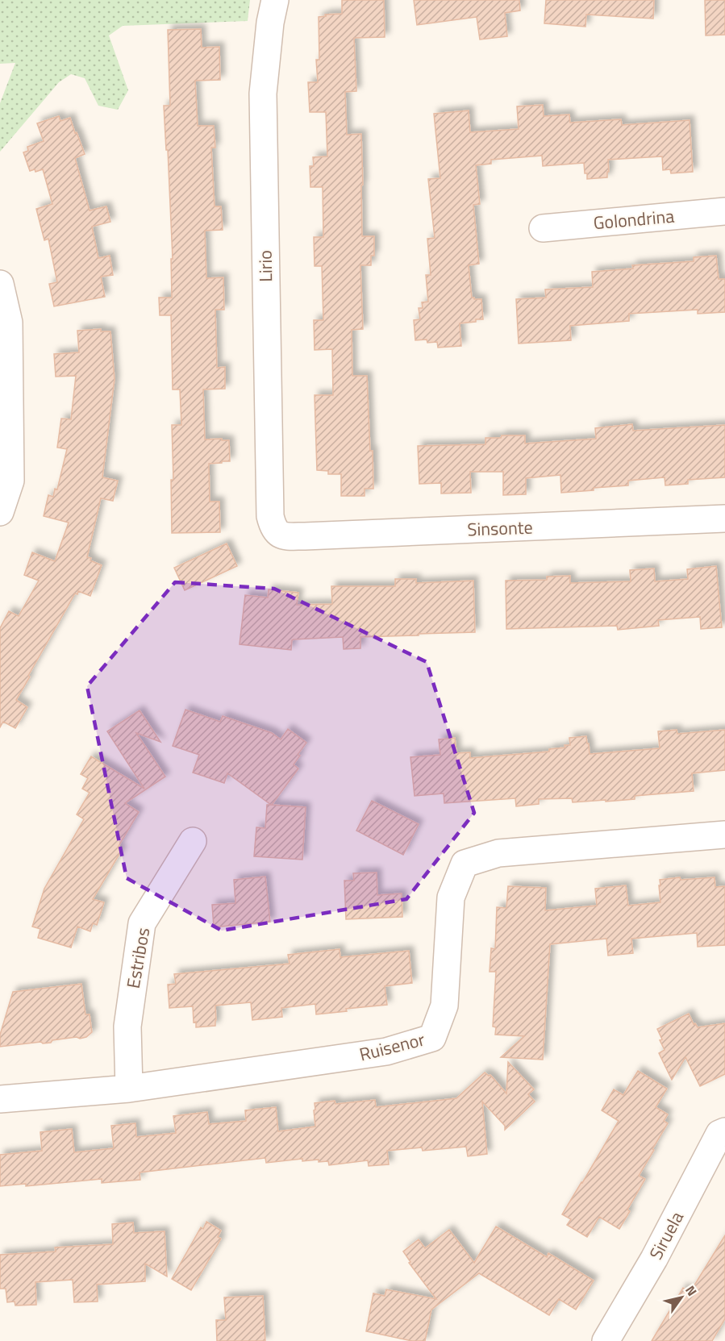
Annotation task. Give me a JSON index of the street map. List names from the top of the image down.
{
  "streets": {
    "street": [
      "Golondrina",
      "Lirio",
      "Sinsonte",
      "Estribos",
      "Ruisenor",
      "Siruela"
    ]
  },
  "crossings": [
    ["Lirio", "Sinsonte"],
    ["Estribos", "Ruisenor"]
  ],
  "north": "top right"
}
